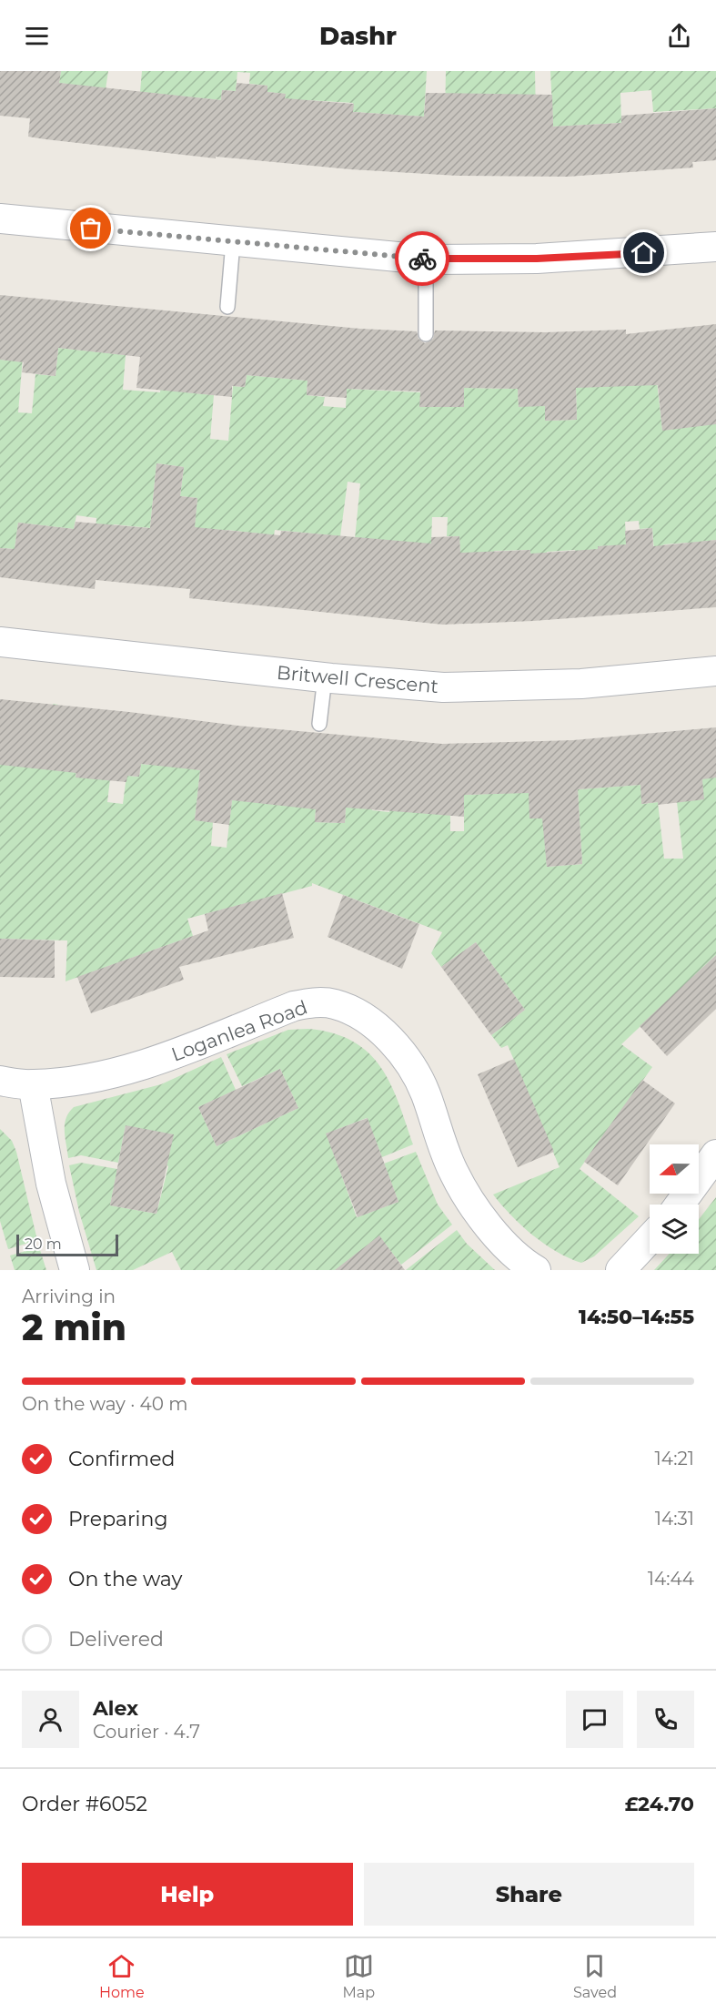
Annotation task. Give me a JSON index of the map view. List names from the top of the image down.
{
  "streets": {
    "street": ["Britwell Crescent", "Loganlea Road"]
  },
  "scale_bar": "20 m",
  "north": "left",
  "page": {
    "header": "Dashr",
    "scale": "20 m",
    "heading": ["2 min", "Arriving in", "14:50–14:55"],
    "panel": [
      "Alex",
      "Courier · 4.7",
      "Order #6052",
      "£24.70"
    ],
    "bar": "On the way · 40 m",
    "list": [
      ["Confirmed", "14:21"],
      ["Preparing", "14:31"],
      ["On the way", "14:44"],
      "Delivered"
    ],
    "buttons": ["Help", "Share"],
    "tabs": ["Home", "Map", "Saved"]
  }
}
